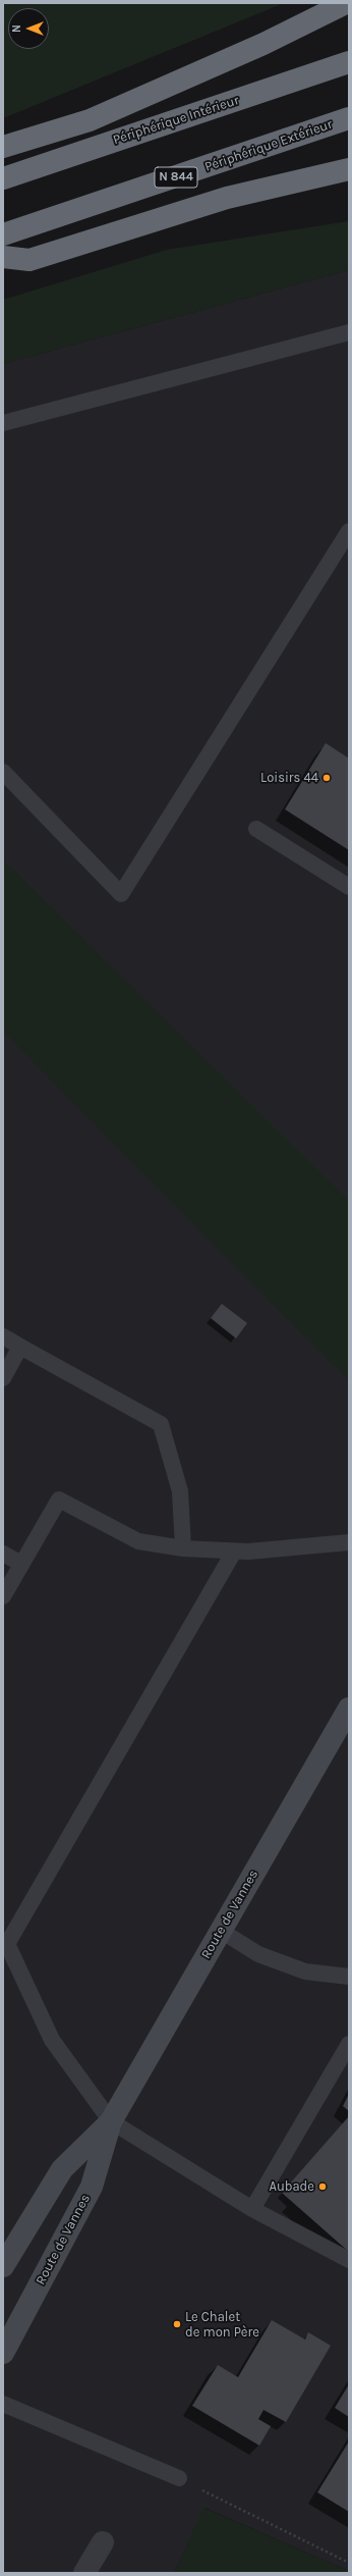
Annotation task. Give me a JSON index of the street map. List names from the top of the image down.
{
  "streets": {
    "highway": ["Périphérique Intérieur", "Périphérique Extérieur", "N 844"],
    "main road": ["Route de Vannes"]
  },
  "places": ["Loisirs 44", "Aubade", "Le Chalet de mon Père"],
  "north": "left"
}
